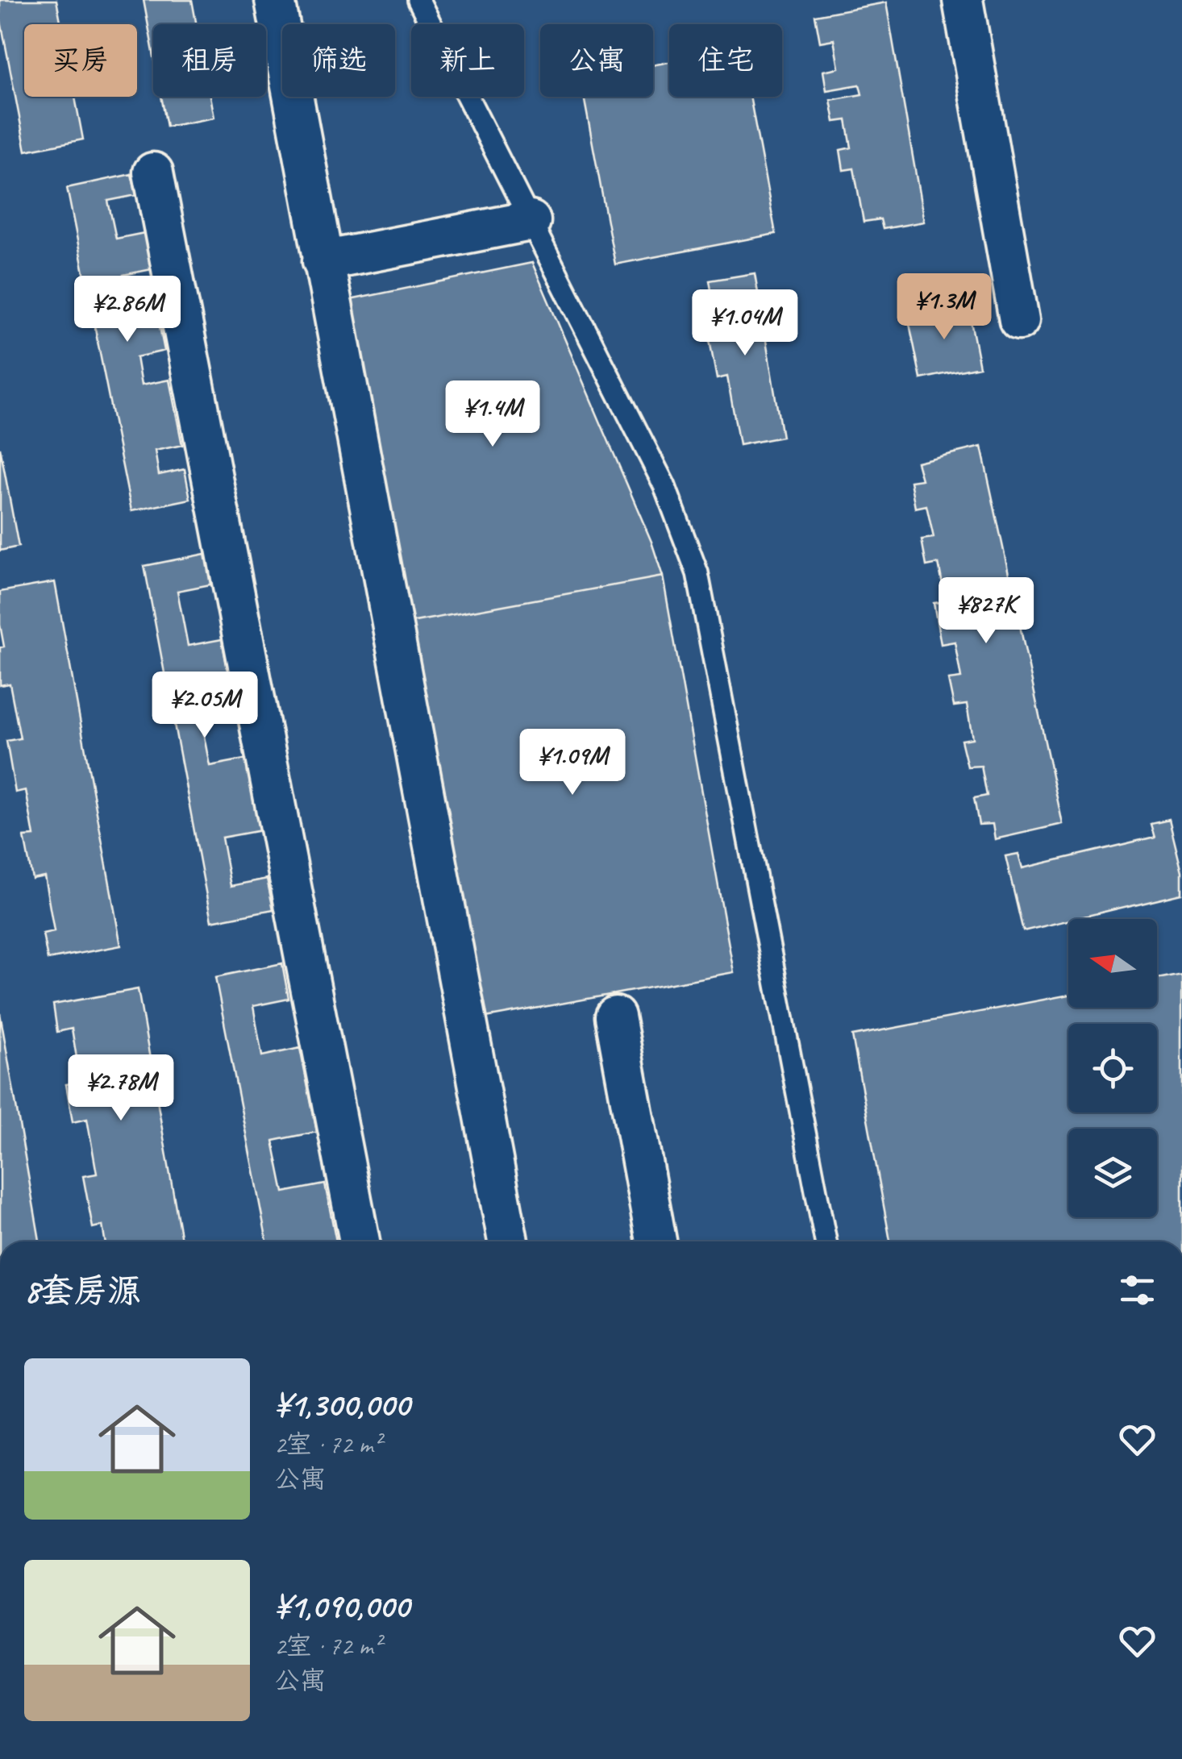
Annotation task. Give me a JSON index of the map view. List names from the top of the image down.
{
  "north": "left",
  "page": {
    "chip": [
      "买房",
      "租房",
      "筛选",
      "新上",
      "公寓",
      "住宅"
    ],
    "price": [
      "¥1.3M",
      "¥2.86M",
      "¥1.04M",
      "¥1.4M",
      "¥827K",
      "¥2.05M",
      "¥1.09M",
      "¥2.78M"
    ],
    "heading": "8套房源",
    "list": [
      {
        "name": "¥1,300,000",
        "note": "2室 · 72 m² · 公寓"
      },
      {
        "name": "¥1,090,000",
        "note": "2室 · 72 m² · 公寓"
      }
    ]
  }
}
